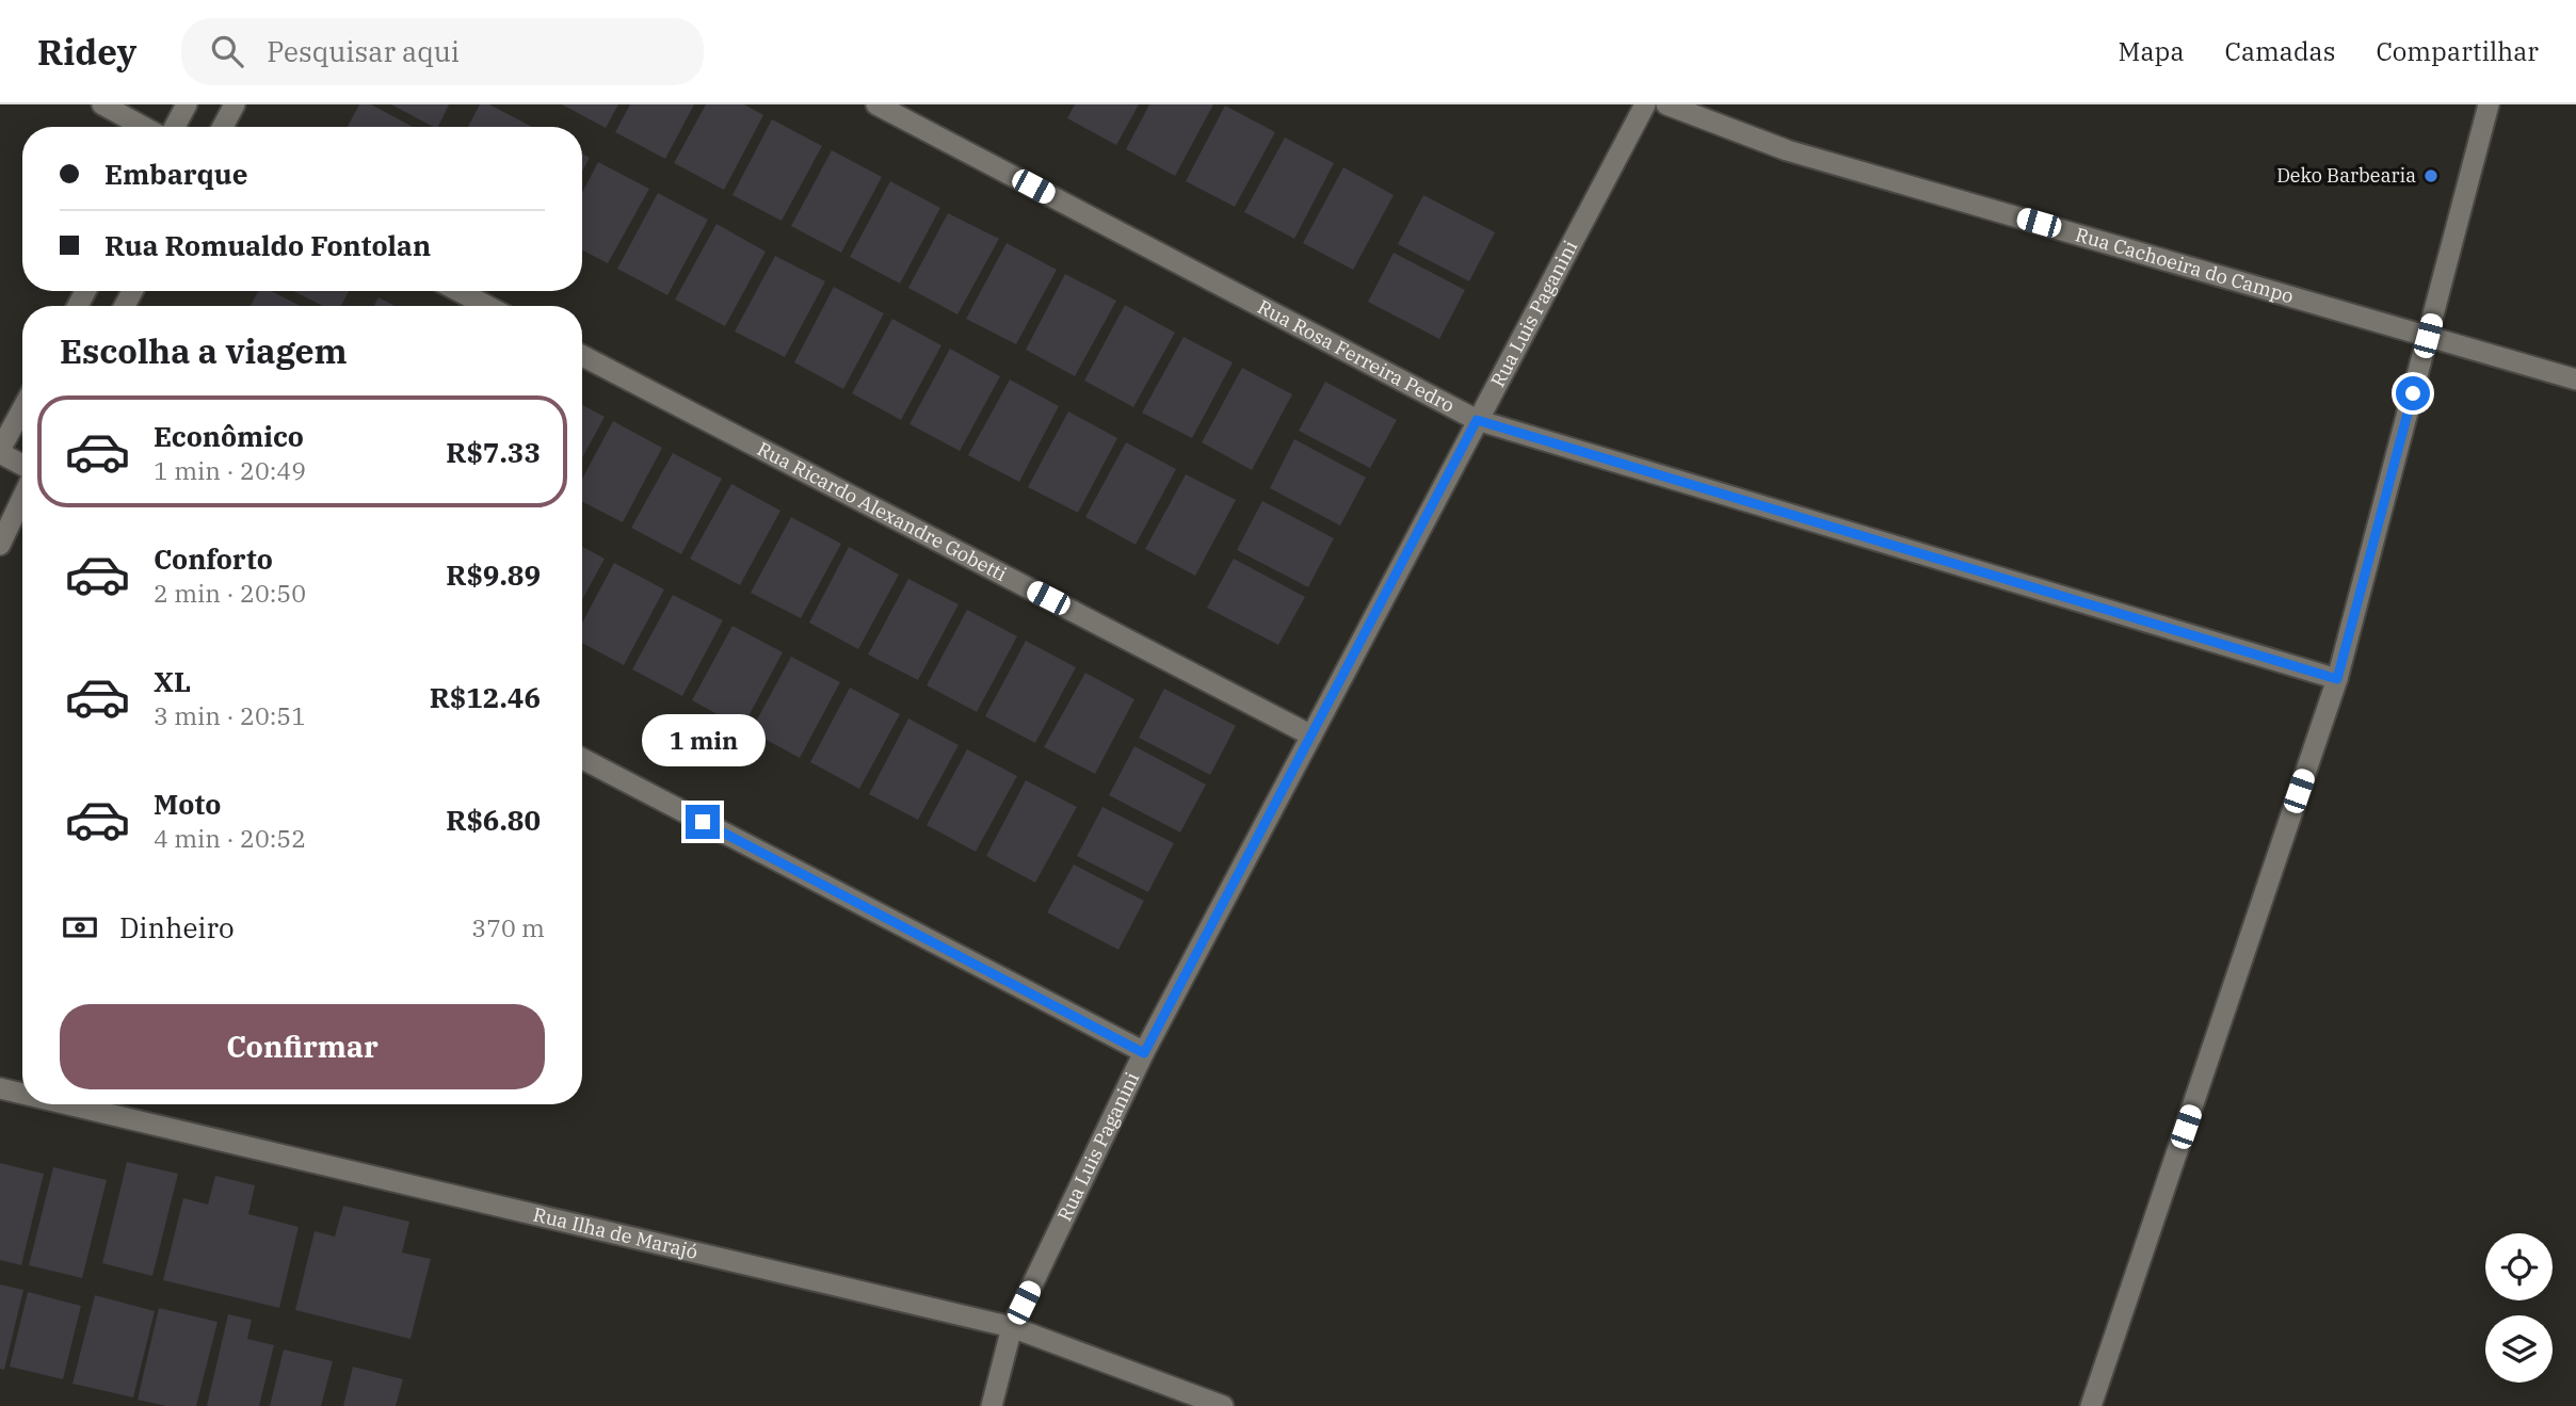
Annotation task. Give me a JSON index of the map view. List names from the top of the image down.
{
  "streets": {
    "street": [
      "Rua Cachoeira do Campo",
      "Rua Luis Paganini",
      "Rua Rosa Ferreira Pedro",
      "Rua Ricardo Alexandre Gobetti",
      "Rua Ilha de Marajó"
    ]
  },
  "crossings": [
    ["Rua Luis Paganini", "Rua Rosa Ferreira Pedro"],
    ["Rua Luis Paganini", "Rua Ricardo Alexandre Gobetti"],
    ["Rua Luis Paganini", "Rua Ilha de Marajó"]
  ],
  "places": ["Deko Barbearia"],
  "page": {
    "header": "Ridey",
    "search": "Pesquisar aqui",
    "nav": ["Mapa", "Camadas", "Compartilhar"],
    "banner": ["Embarque", "Rua Romualdo Fontolan"],
    "heading": "Escolha a viagem",
    "list": [
      {
        "name": "Econômico",
        "note": "1 min · 20:49",
        "value": "R$7.33"
      },
      {
        "name": "Conforto",
        "note": "2 min · 20:50",
        "value": "R$9.89"
      },
      {
        "name": "XL",
        "note": "3 min · 20:51",
        "value": "R$12.46"
      },
      {
        "name": "Moto",
        "note": "4 min · 20:52",
        "value": "R$6.80"
      }
    ],
    "bubble": "1 min",
    "pay": ["Dinheiro", "370 m"],
    "buttons": "Confirmar"
  }
}
